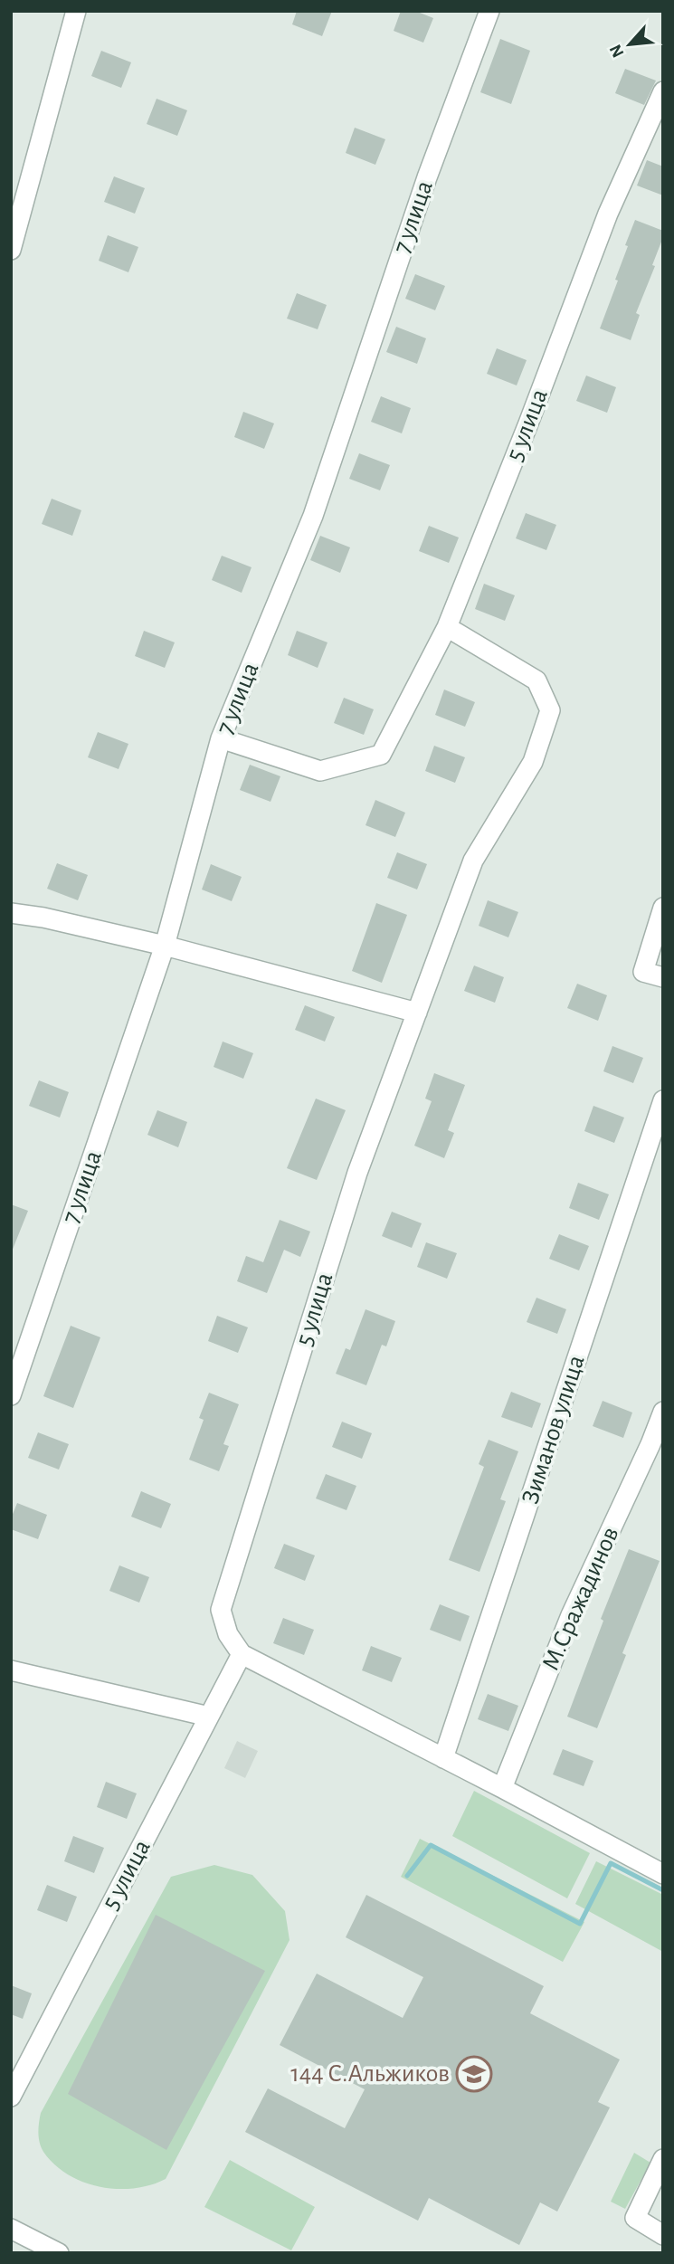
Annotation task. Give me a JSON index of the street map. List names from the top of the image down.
{
  "streets": {
    "street": [
      "7 улица",
      "5 улица",
      "Зиманов улица",
      "М.Сражадинов"
    ]
  },
  "crossings": [
    ["7 улица", "5 улица"]
  ],
  "places": {
    "school or university": ["144 С.Альжиков"]
  },
  "north": "bottom left"
}
